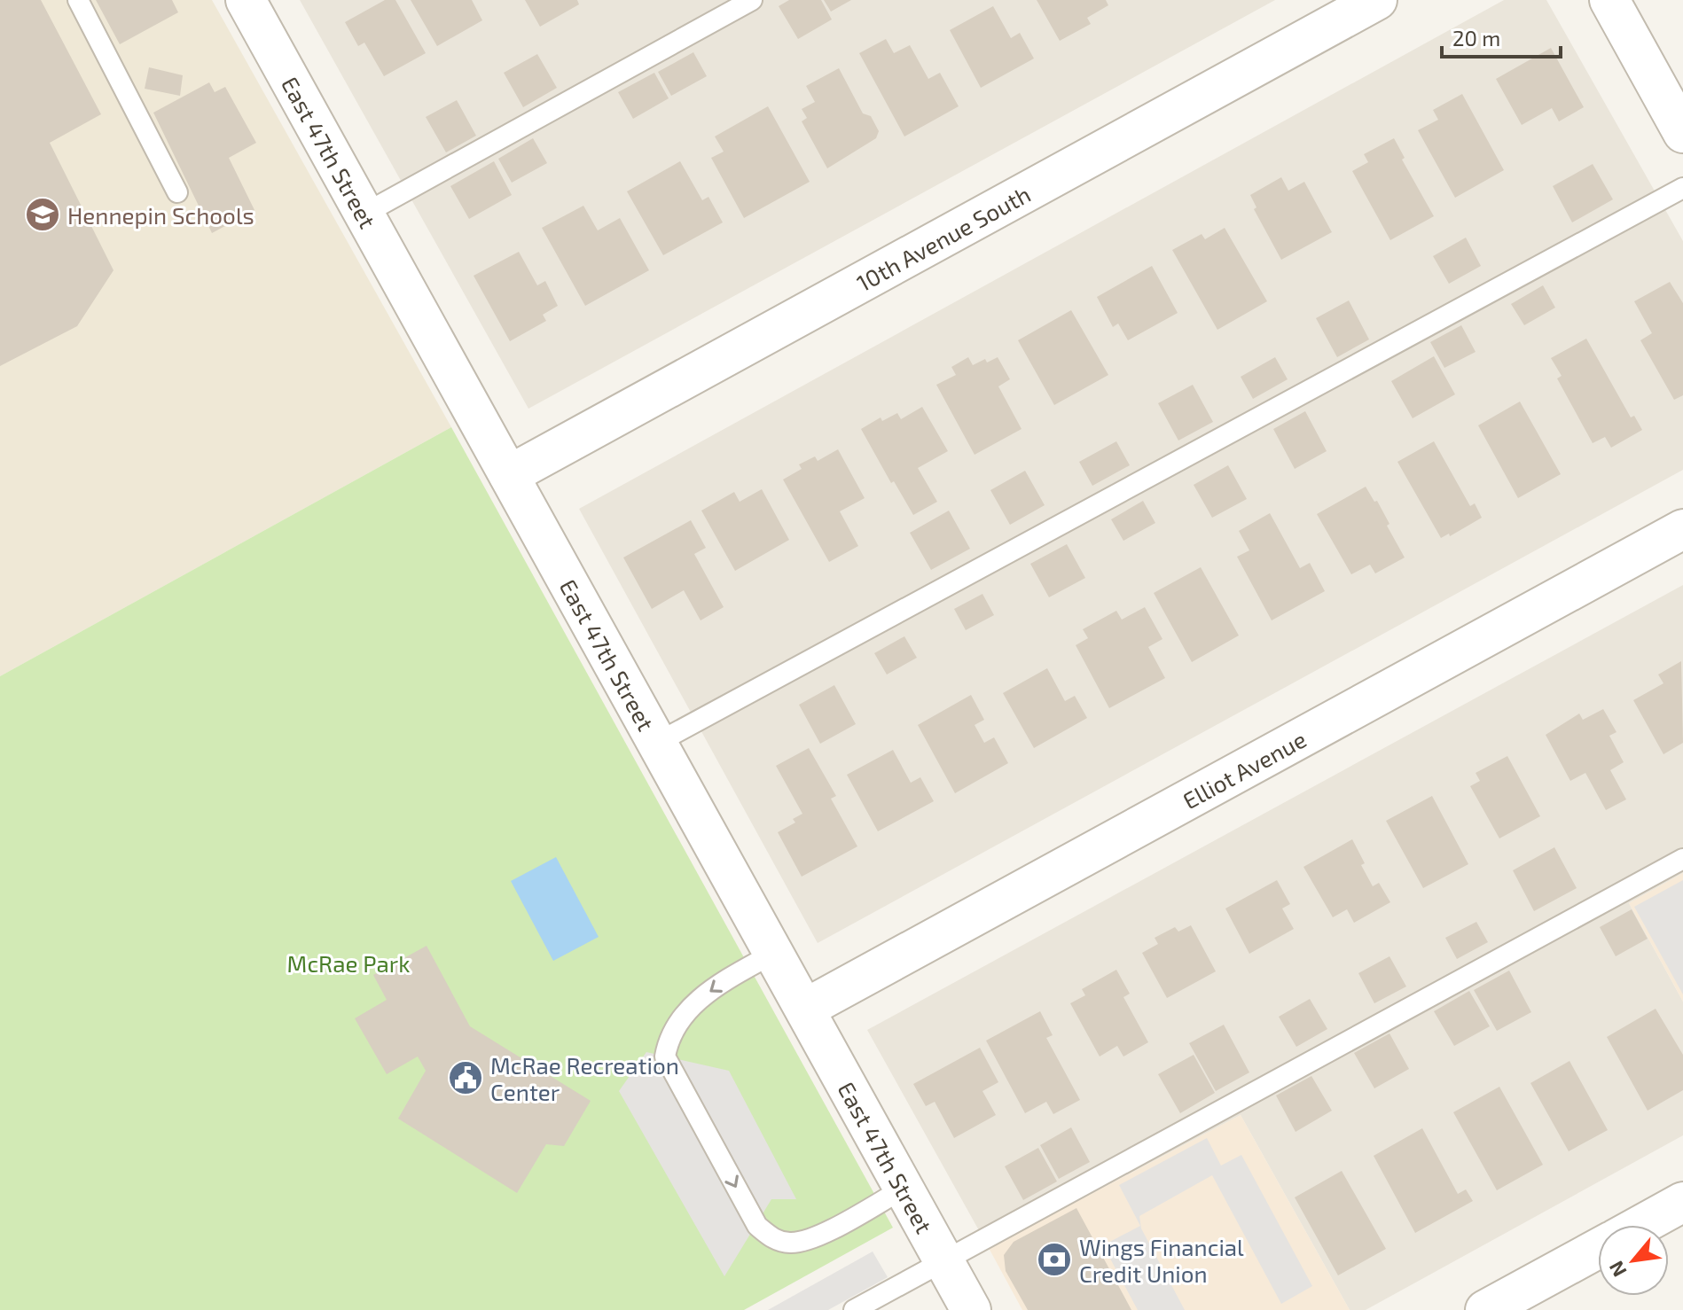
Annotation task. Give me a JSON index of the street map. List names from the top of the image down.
{
  "streets": {
    "street": ["East 47th Street", "10th Avenue South", "Elliot Avenue"]
  },
  "crossings": [
    ["East 47th Street", "10th Avenue South"],
    ["East 47th Street", "Elliot Avenue"]
  ],
  "parks": ["McRae Park"],
  "places": {
    "school or university": ["Hennepin Schools"],
    "public building": ["McRae Recreation Center"],
    "bank": ["Wings Financial Credit Union"]
  },
  "scale_bar": "20 m",
  "north": "bottom left"
}
